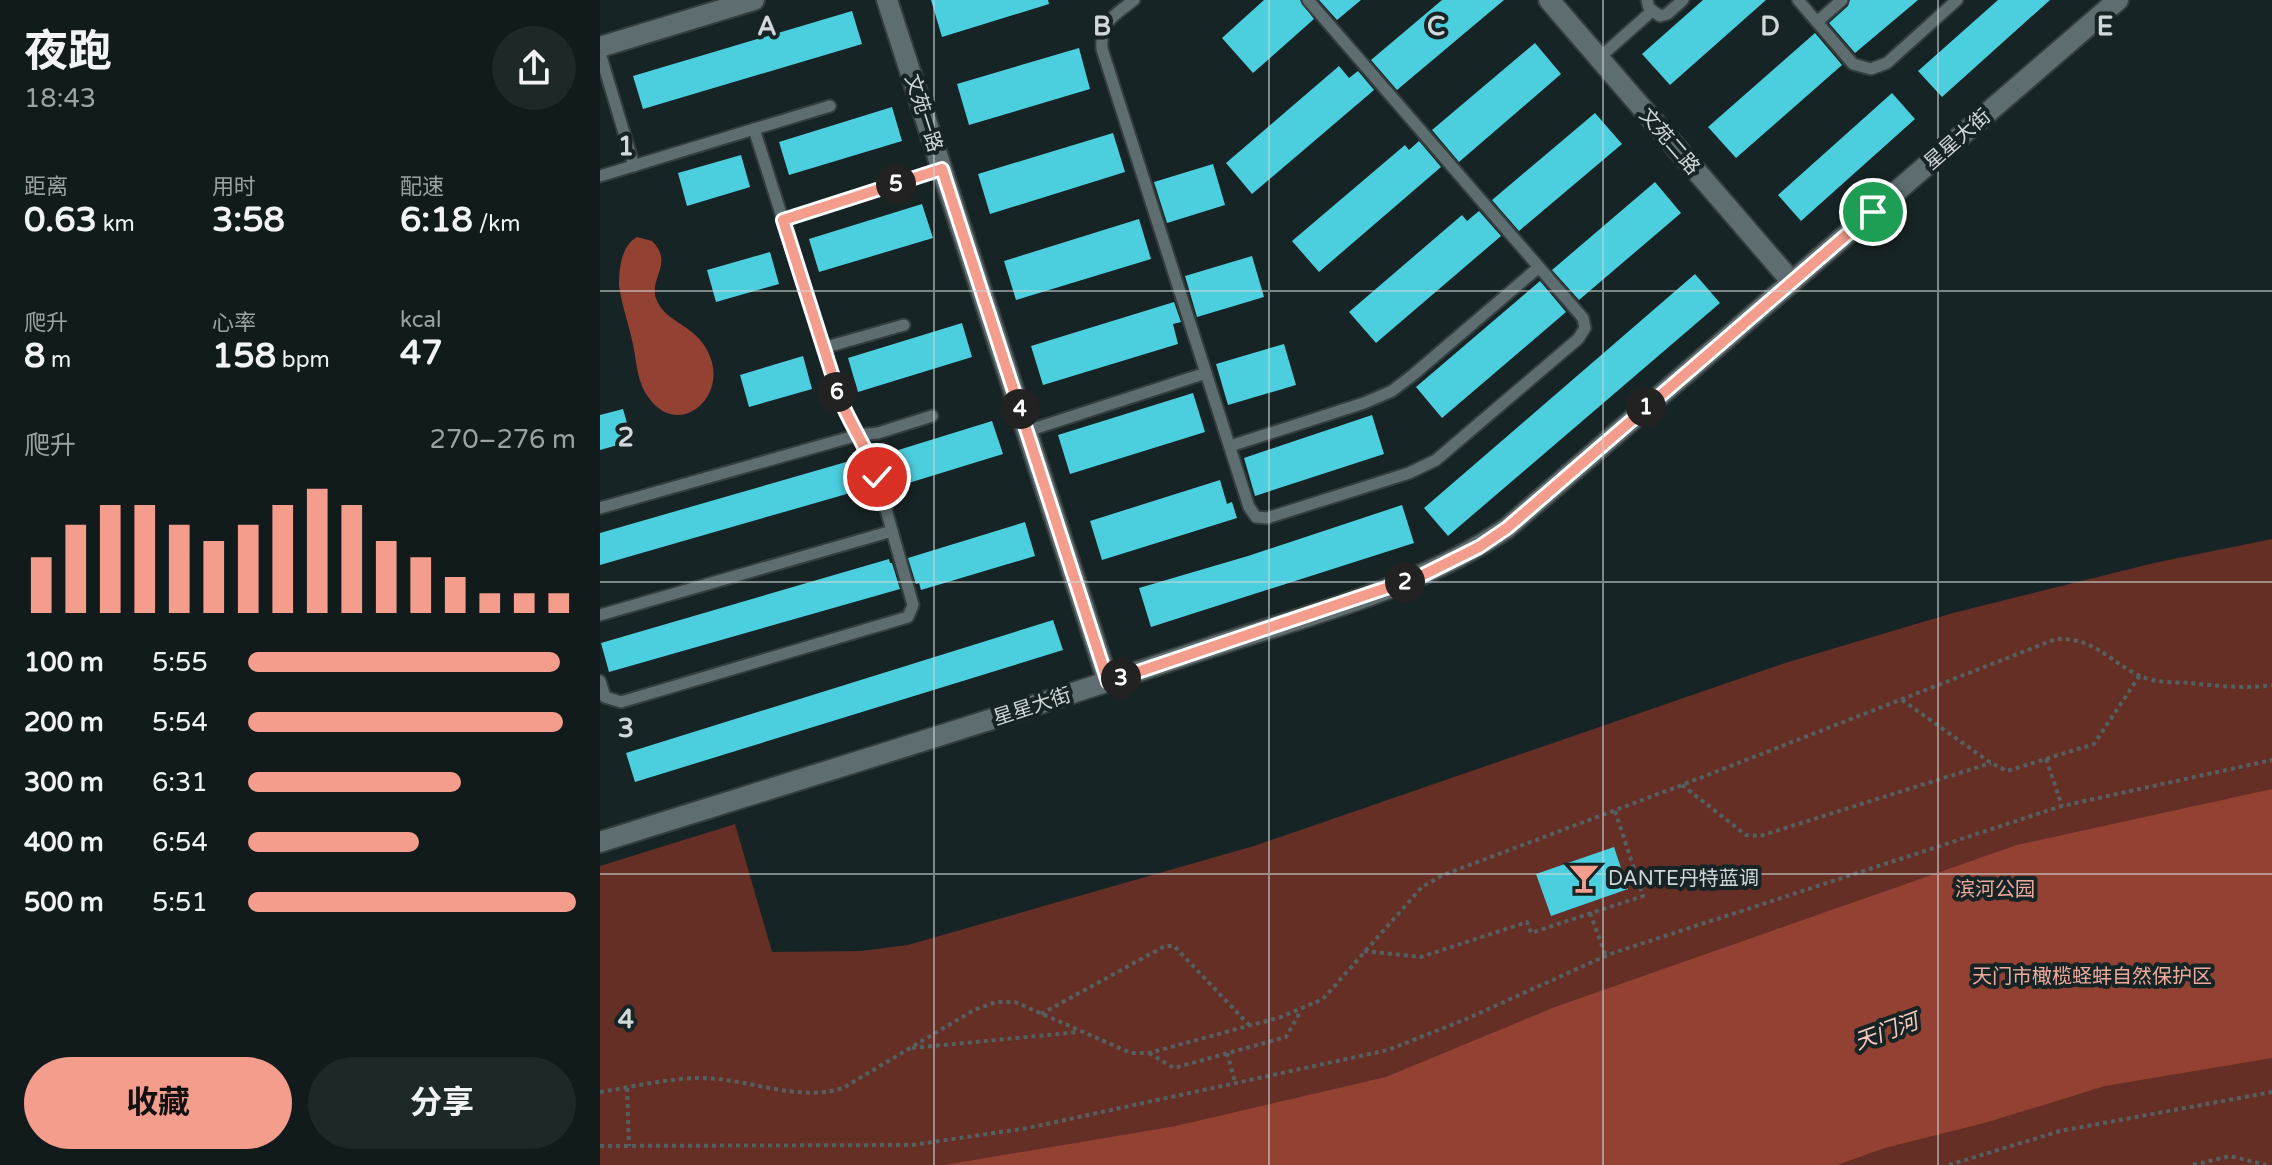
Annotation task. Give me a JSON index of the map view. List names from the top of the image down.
{
  "streets": {
    "street": ["文苑一路", "星星大街", "文苑二路"]
  },
  "crossings": [
    ["文苑一路", "星星大街"],
    ["星星大街", "文苑二路"]
  ],
  "water": ["天门河"],
  "parks": ["滨河公园", "天门市橄榄蛏蚌自然保护区"],
  "places": {
    "bar": ["DANTE丹特蓝调"]
  },
  "page": {
    "heading": ["夜跑", "18:43"],
    "stats": [
      ["距离", "0.63 km"],
      ["用时", "3:58"],
      ["配速", "6:18 /km"],
      ["爬升", "8 m"],
      ["心率", "158 bpm"],
      ["kcal", "47"]
    ],
    "pins": [
      "5",
      "6",
      "1",
      "4",
      "2",
      "3"
    ],
    "chart": ["爬升", "270–276 m"],
    "list": [
      {
        "name": "100 m",
        "note": "5:55"
      },
      {
        "name": "200 m",
        "note": "5:54"
      },
      {
        "name": "300 m",
        "note": "6:31"
      },
      {
        "name": "400 m",
        "note": "6:54"
      },
      {
        "name": "500 m",
        "note": "5:51"
      }
    ],
    "buttons": ["收藏", "分享"]
  },
  "grid": {
    "columns": [
      "A",
      "B",
      "C",
      "D",
      "E"
    ],
    "rows": [
      "1",
      "2",
      "3",
      "4"
    ]
  }
}
